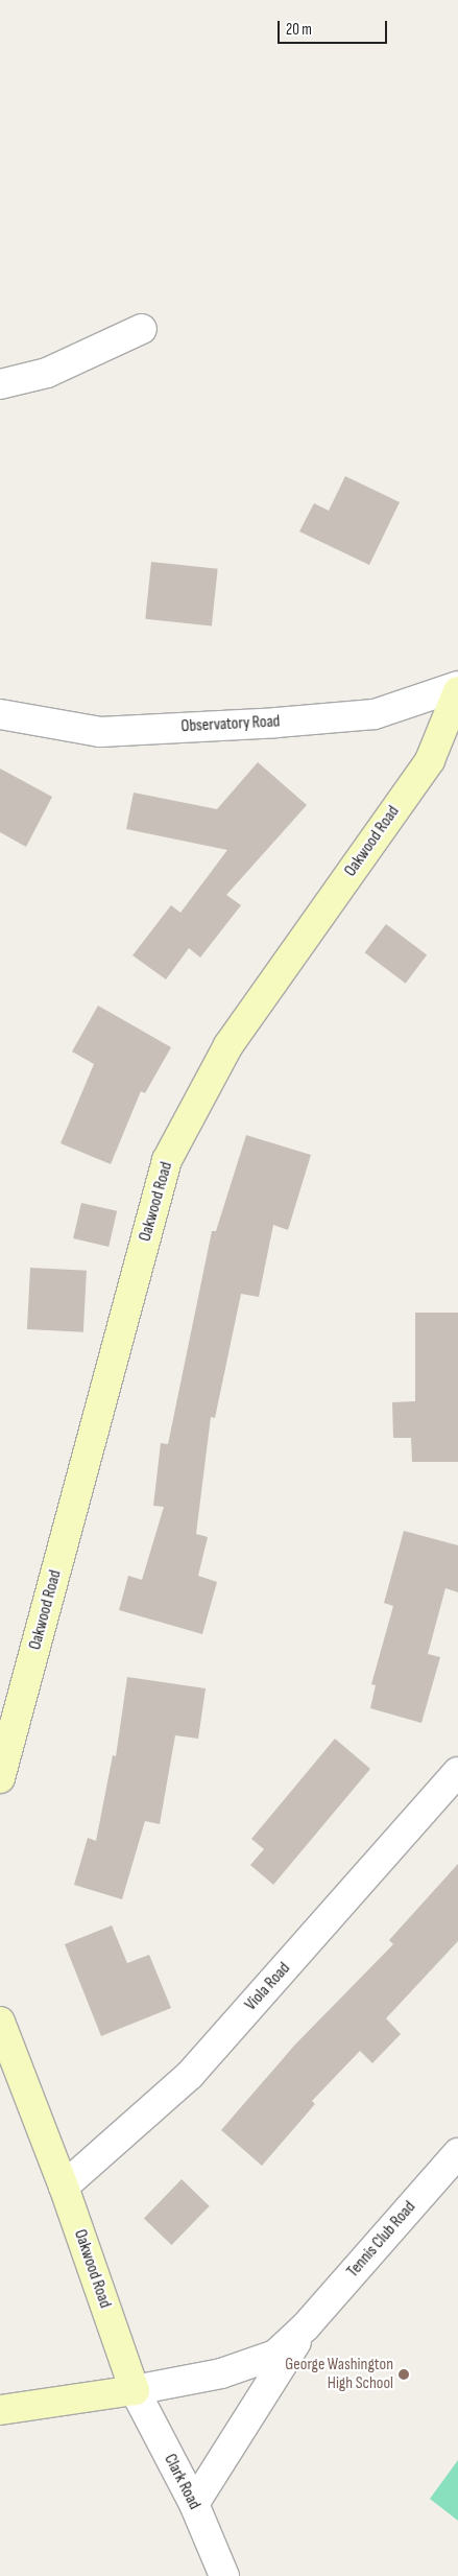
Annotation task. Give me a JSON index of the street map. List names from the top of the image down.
{
  "streets": {
    "main road": ["Oakwood Road"],
    "street": [
      "Observatory Road",
      "Viola Road",
      "Tennis Club Road",
      "Clark Road"
    ]
  },
  "crossings": [
    ["Oakwood Road", "Viola Road"],
    ["Oakwood Road", "Tennis Club Road"],
    ["Oakwood Road", "Clark Road"],
    ["Tennis Club Road", "Clark Road"]
  ],
  "places": ["George Washington High School"],
  "scale_bar": "20 m"
}
